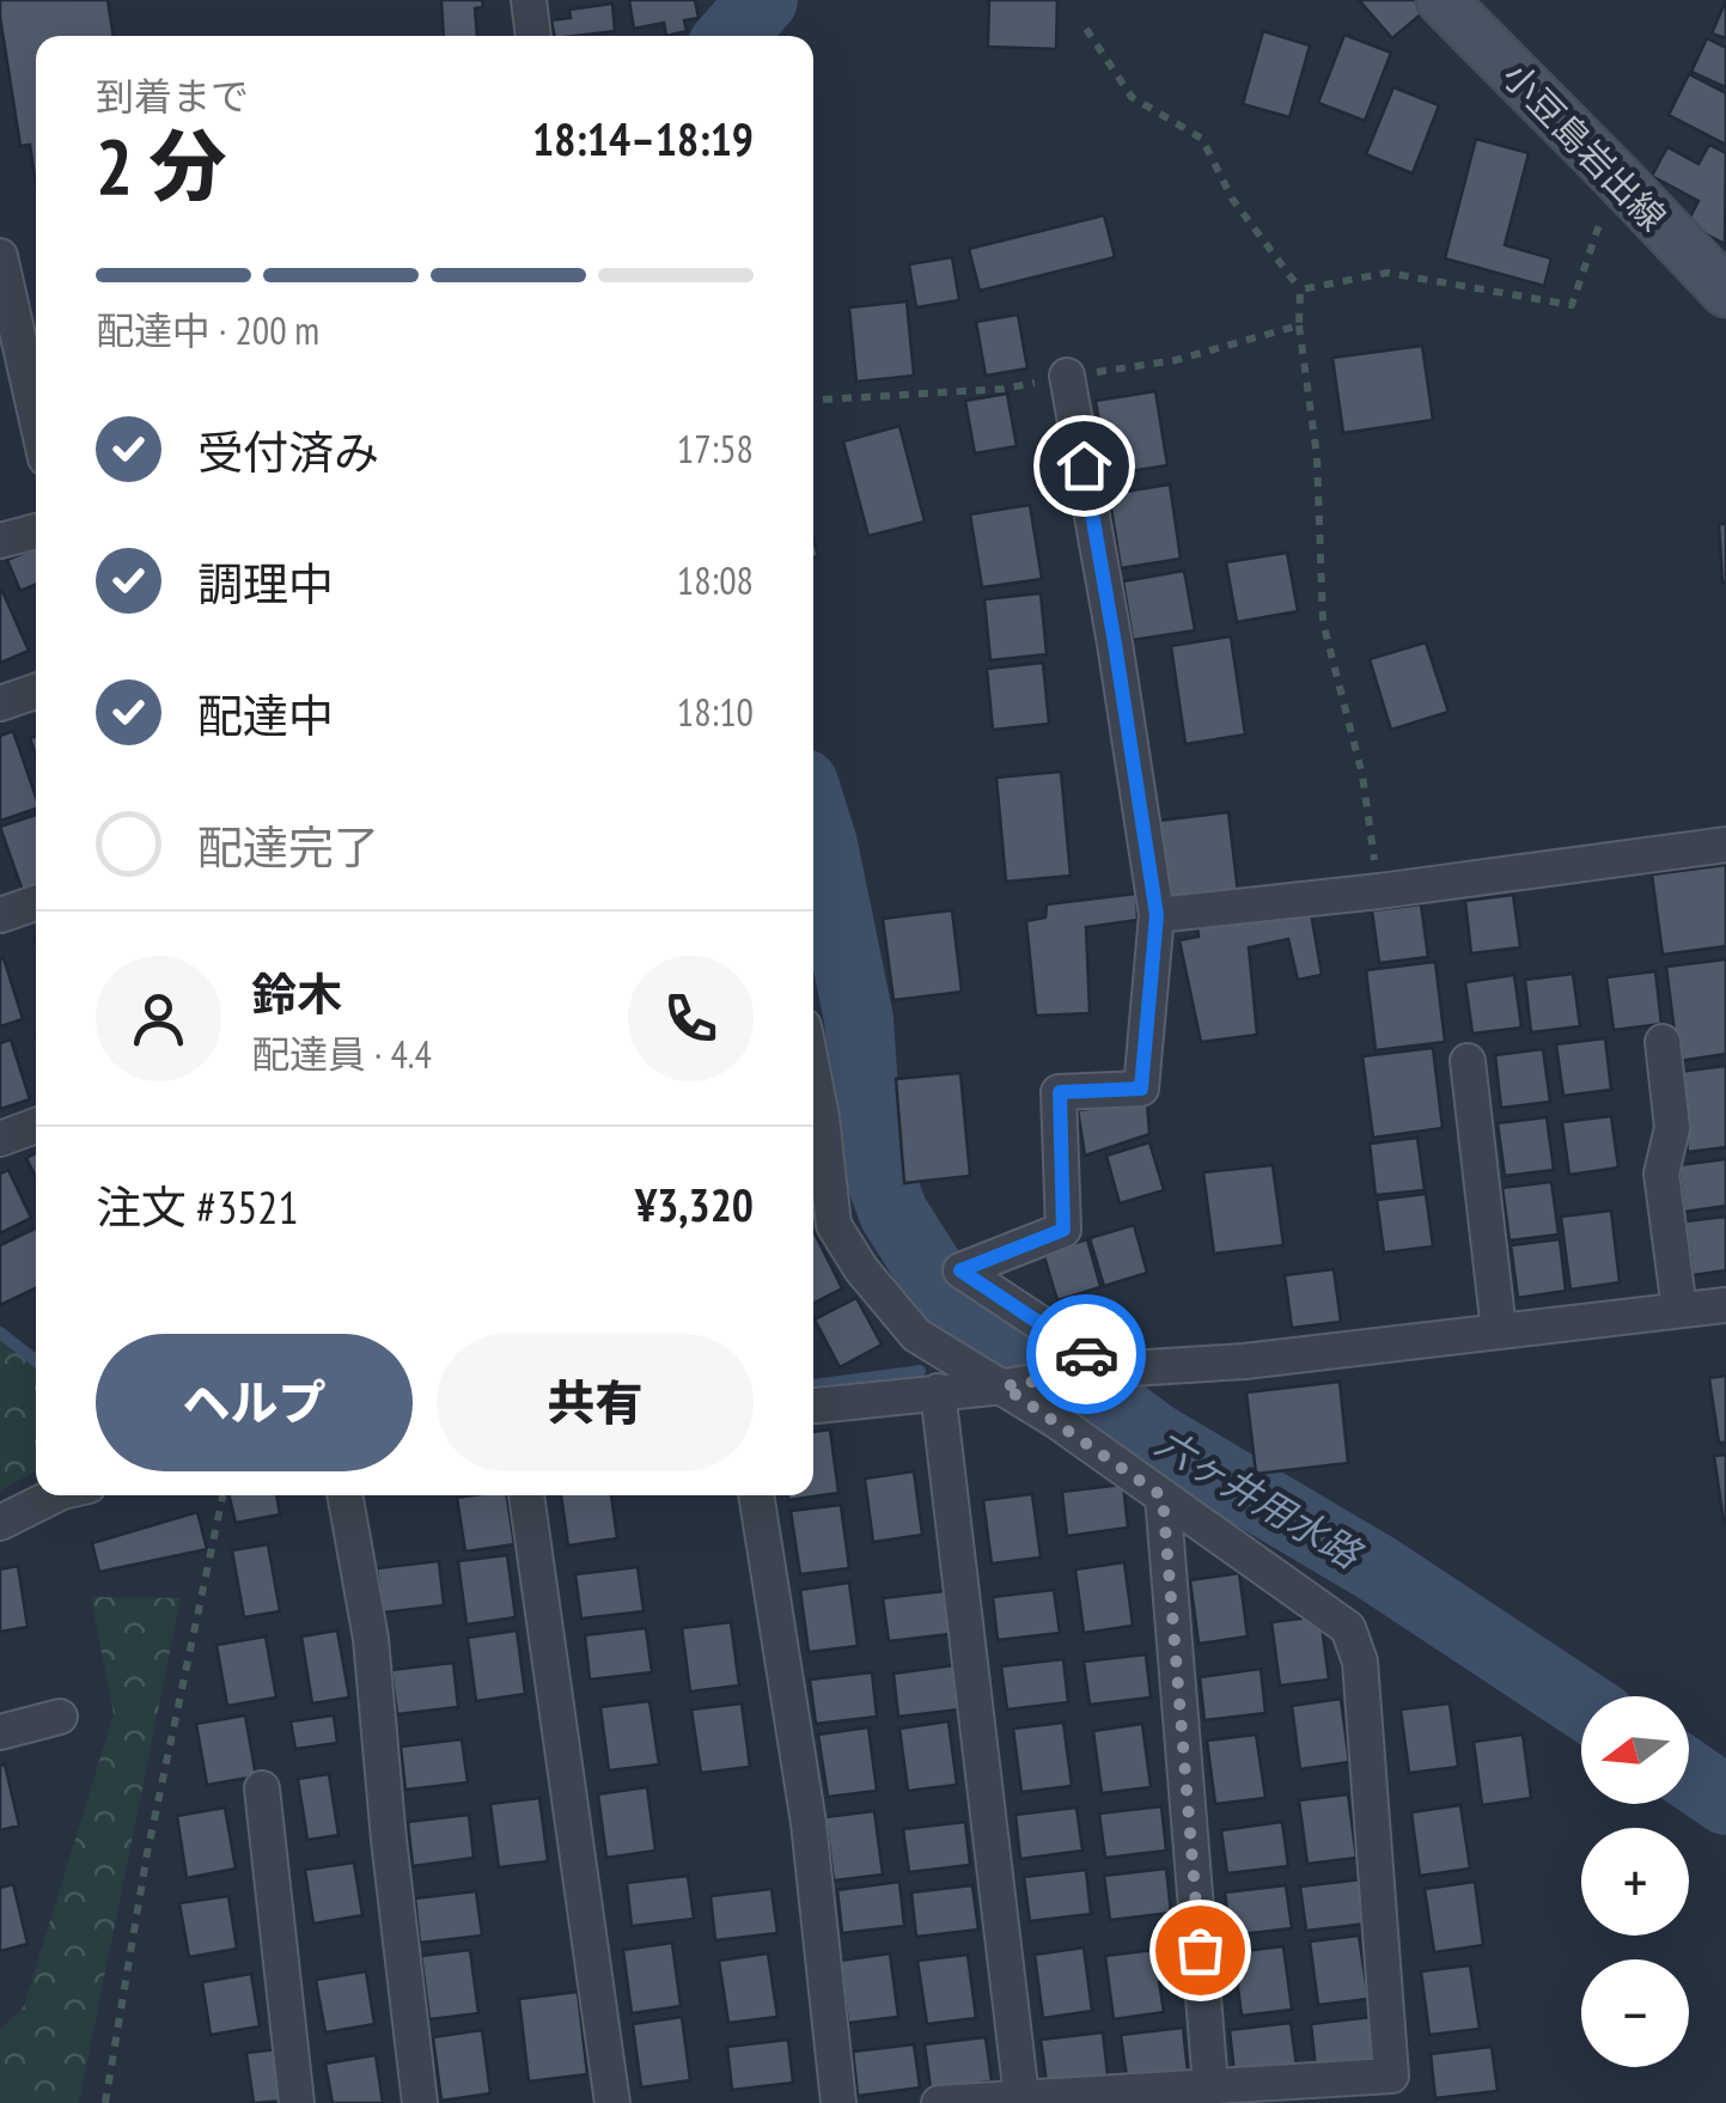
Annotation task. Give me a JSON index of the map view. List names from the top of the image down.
{
  "streets": {
    "main road": ["小豆島岩出線"]
  },
  "water": ["六ヶ井用水路"],
  "north": "left",
  "page": {
    "heading": ["2 分", "到着まで", "18:14–18:19"],
    "panel": [
      "鈴木",
      "配達員 · 4.4",
      "注文 #3521",
      "¥3,320"
    ],
    "bar": "配達中 · 200 m",
    "list": [
      ["受付済み", "17:58"],
      ["調理中", "18:08"],
      ["配達中", "18:10"],
      "配達完了"
    ],
    "buttons": ["ヘルプ", "共有"],
    "map_buttons": ["+", "−"]
  }
}
